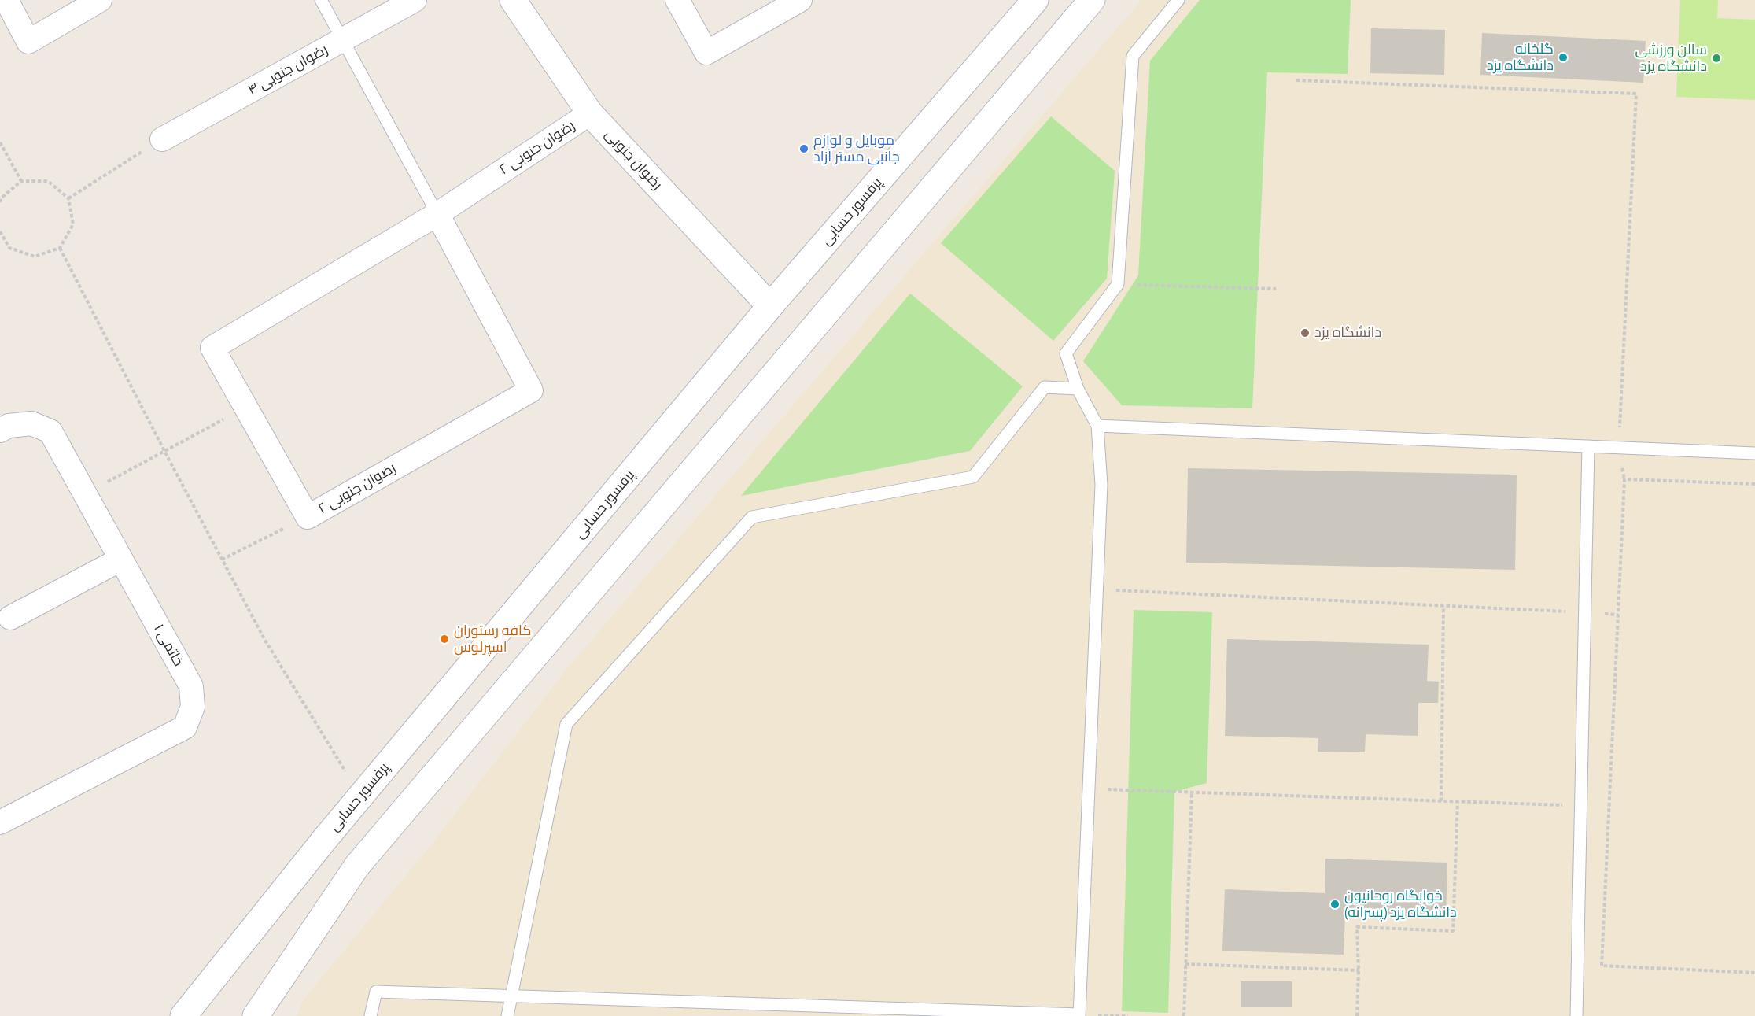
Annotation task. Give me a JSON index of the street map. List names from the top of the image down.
{
  "streets": {
    "main road": ["رضوان جنوبی", "پرفسور حسابی"],
    "street": ["رضوان جنوبی ۴", "رضوان جنوبی ۲", "خاتمی ۱"]
  },
  "crossings": [
    ["رضوان جنوبی ۲", "رضوان جنوبی"],
    ["رضوان جنوبی", "پرفسور حسابی"]
  ],
  "places": [
    "گلخانه دانشگاه یزد",
    "سالن ورزشی دانشگاه یزد",
    "موبایل و لوازم جانبی مستر آزاد",
    "دانشگاه یزد",
    "کافه رستوران اسپرلوس",
    "خوابگاه روحانیون (پسرانه) دانشگاه یزد"
  ]
}
